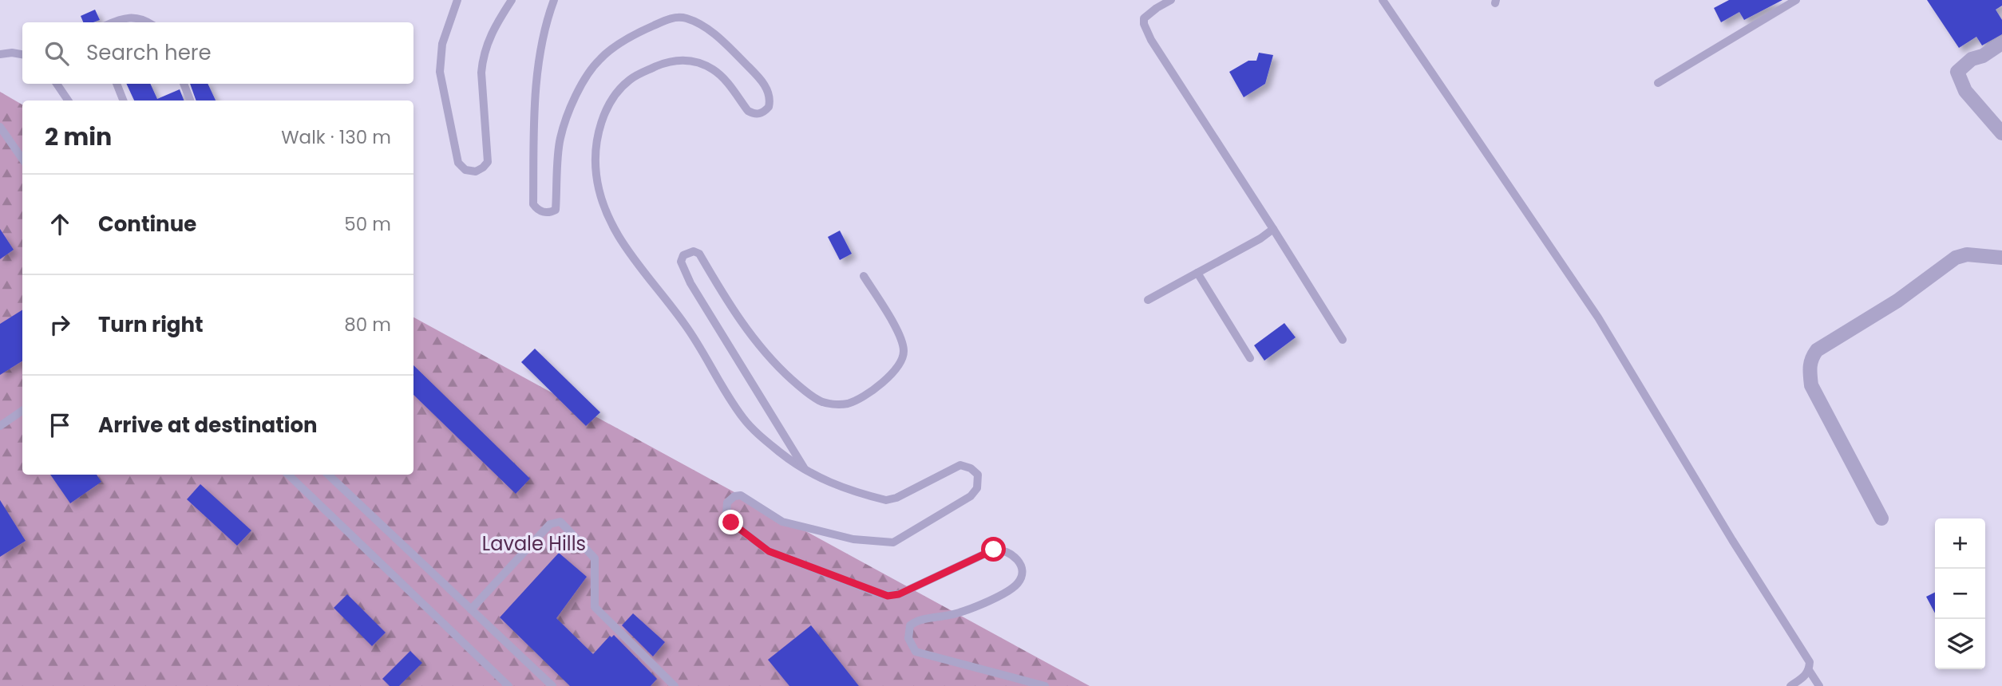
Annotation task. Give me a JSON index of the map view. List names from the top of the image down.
{
  "parks": ["Lavale Hills"],
  "page": {
    "search": "Search here",
    "heading": ["2 min", "Walk · 130 m"],
    "list": [
      ["Continue", "50 m"],
      ["Turn right", "80 m"],
      "Arrive at destination"
    ],
    "map_buttons": ["+", "−"]
  }
}
